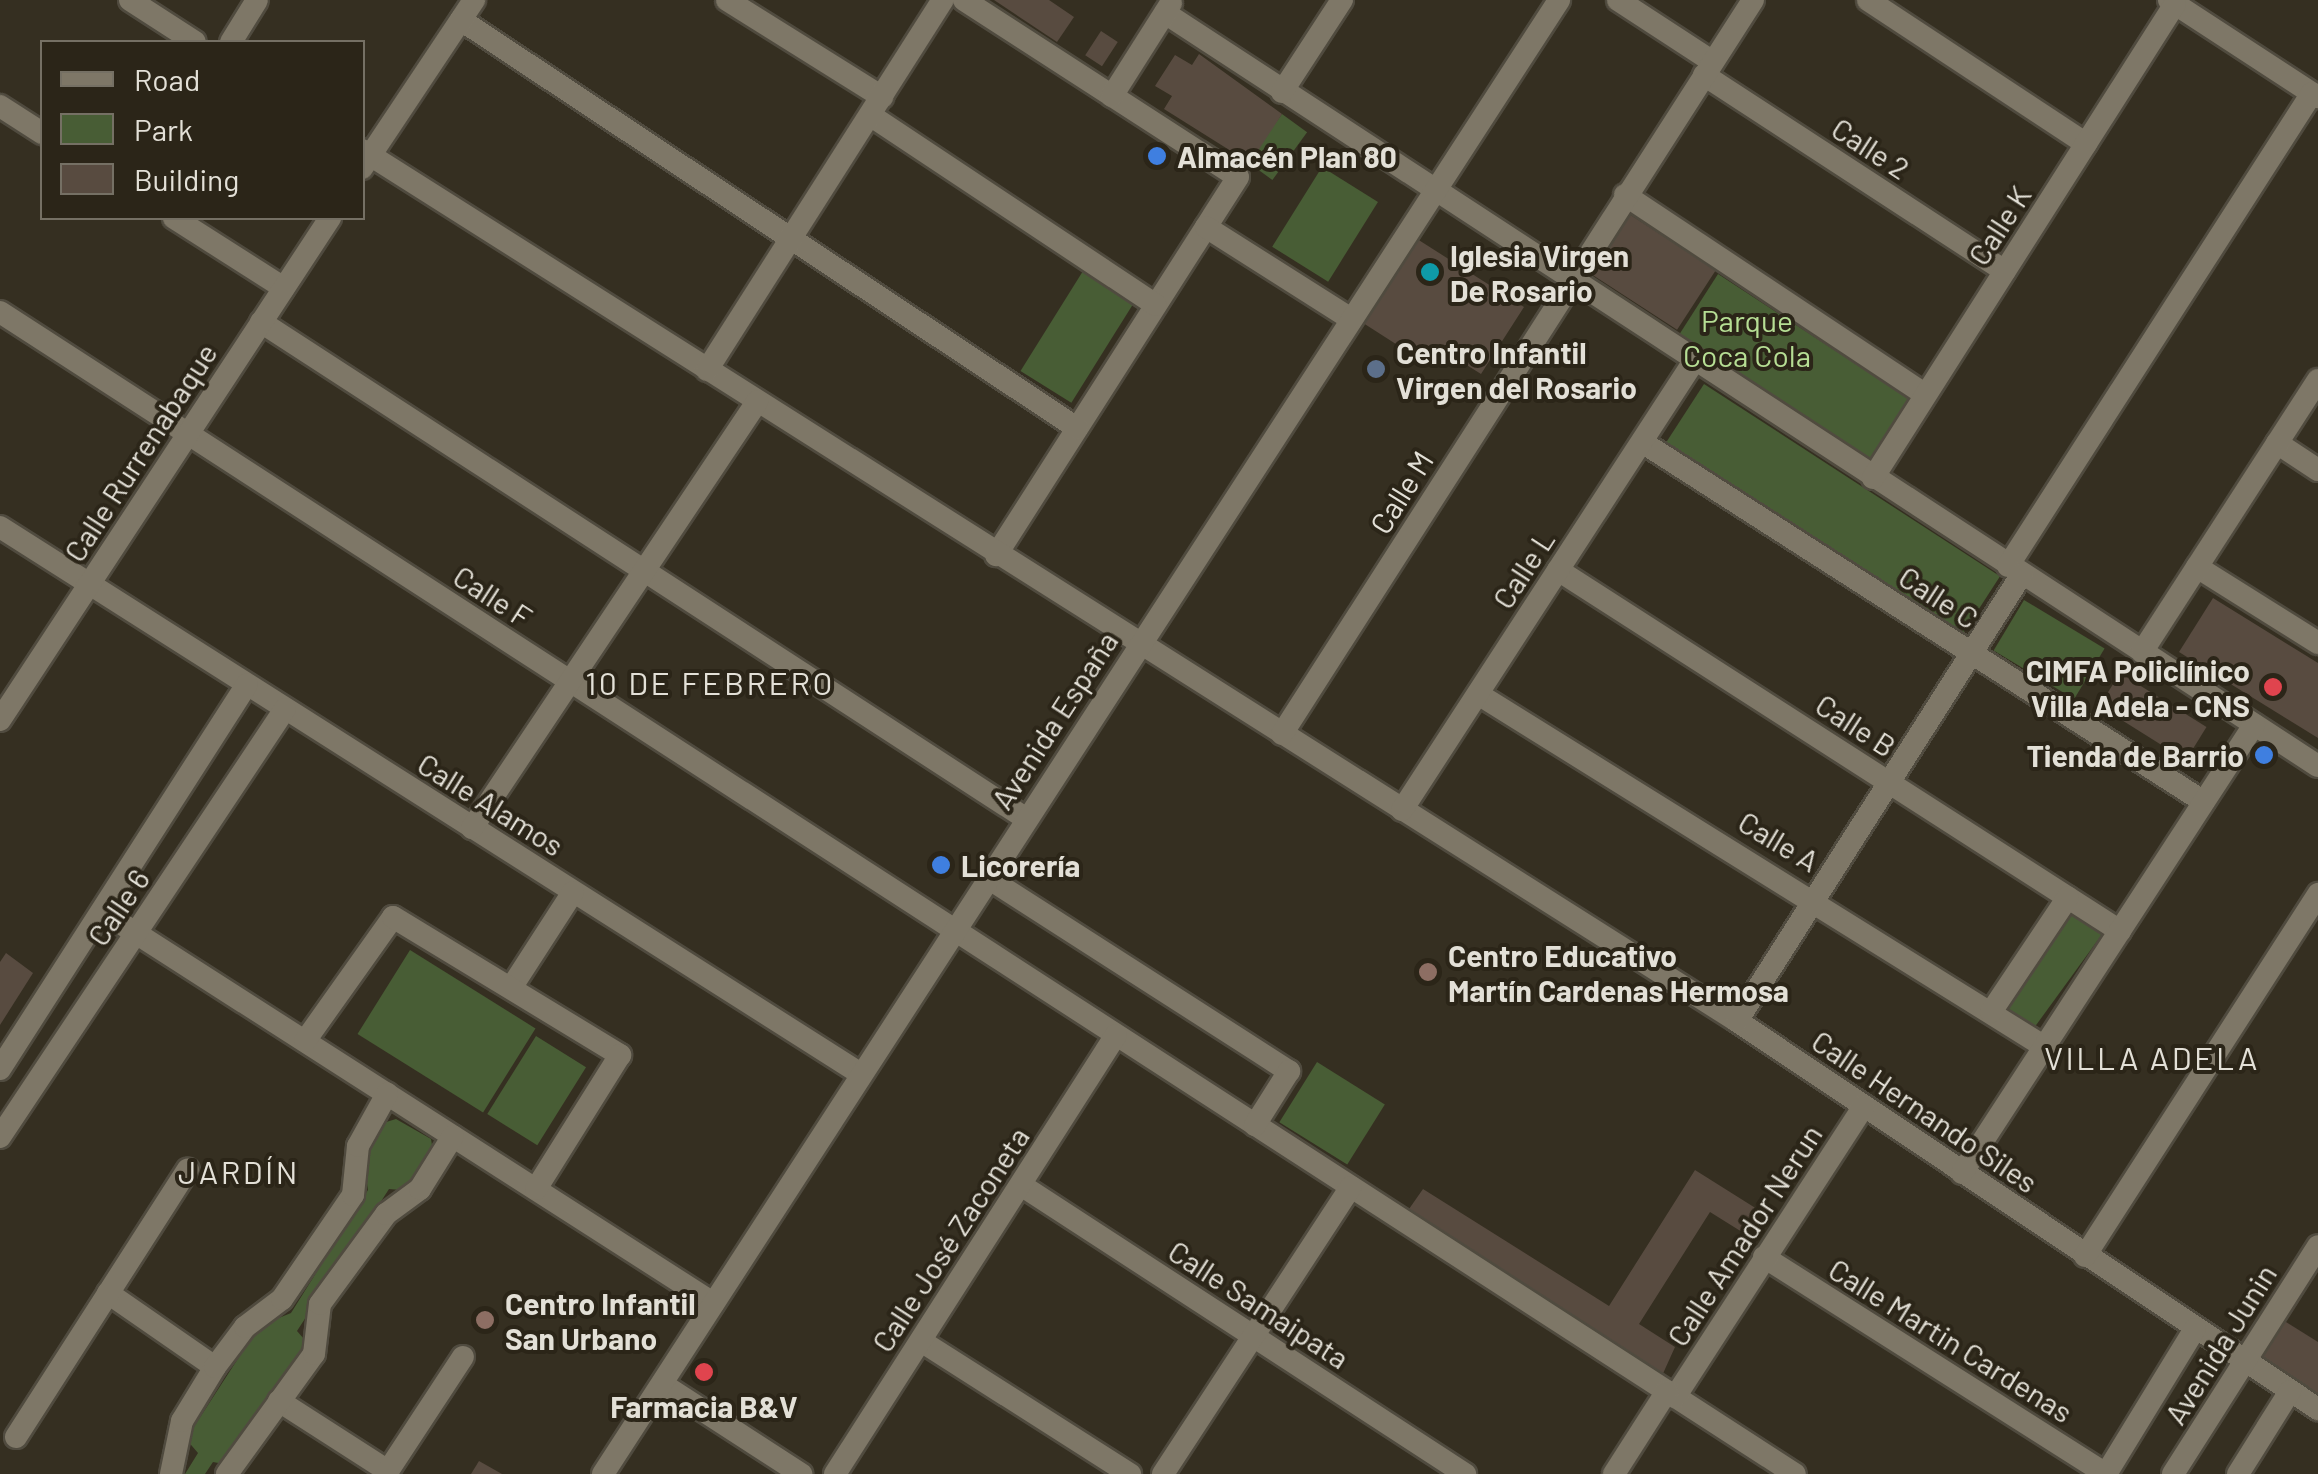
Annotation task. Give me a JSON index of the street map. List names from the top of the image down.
{
  "streets": {
    "street": [
      "Calle 2",
      "Calle K",
      "Calle Rurrenabaque",
      "Calle M",
      "Calle L",
      "Calle F",
      "Calle C",
      "Avenida España",
      "Calle B",
      "Calle Alamos",
      "Calle A",
      "Calle 6",
      "Calle Hernando Siles",
      "Calle Amador Nerun",
      "Calle José Zaconeta",
      "Calle Samaipata",
      "Calle Martin Cardenas",
      "Avenida Junin"
    ]
  },
  "crossings": [
    ["Calle 2", "Calle K"],
    ["Calle 2", "Calle M"],
    ["Calle Rurrenabaque", "Calle F"],
    ["Calle Rurrenabaque", "Calle Alamos"],
    ["Calle M", "Calle Hernando Siles"],
    ["Calle L", "Calle C"],
    ["Calle L", "Calle B"],
    ["Calle L", "Calle A"],
    ["Calle L", "Calle Hernando Siles"],
    ["Calle F", "Avenida España"],
    ["Calle F", "Calle Amador Nerun"],
    ["Calle F", "Calle José Zaconeta"],
    ["Avenida España", "Calle Alamos"],
    ["Avenida España", "Calle Hernando Siles"],
    ["Calle Alamos", "Calle 6"],
    ["Calle Hernando Siles", "Calle Amador Nerun"],
    ["Calle Hernando Siles", "Avenida Junin"],
    ["Calle Amador Nerun", "Calle Martin Cardenas"],
    ["Calle José Zaconeta", "Calle Samaipata"],
    ["Calle Martin Cardenas", "Avenida Junin"]
  ],
  "districts": ["10 DE FEBRERO", "VILLA ADELA", "JARDÍN"],
  "parks": ["Parque Coca Cola"],
  "places": [
    "Almacén Plan 80",
    "Iglesia Virgen De Rosario",
    "Centro Infantil Virgen del Rosario",
    "CIMFA Policlínico Villa Adela - CNS",
    "Tienda de Barrio",
    "Licorería",
    "Centro Educativo Martín Cardenas Hermosa",
    "Centro Infantil San Urbano",
    "Farmacia B&V"
  ],
  "legend": ["Road", "Park", "Building"]
}
